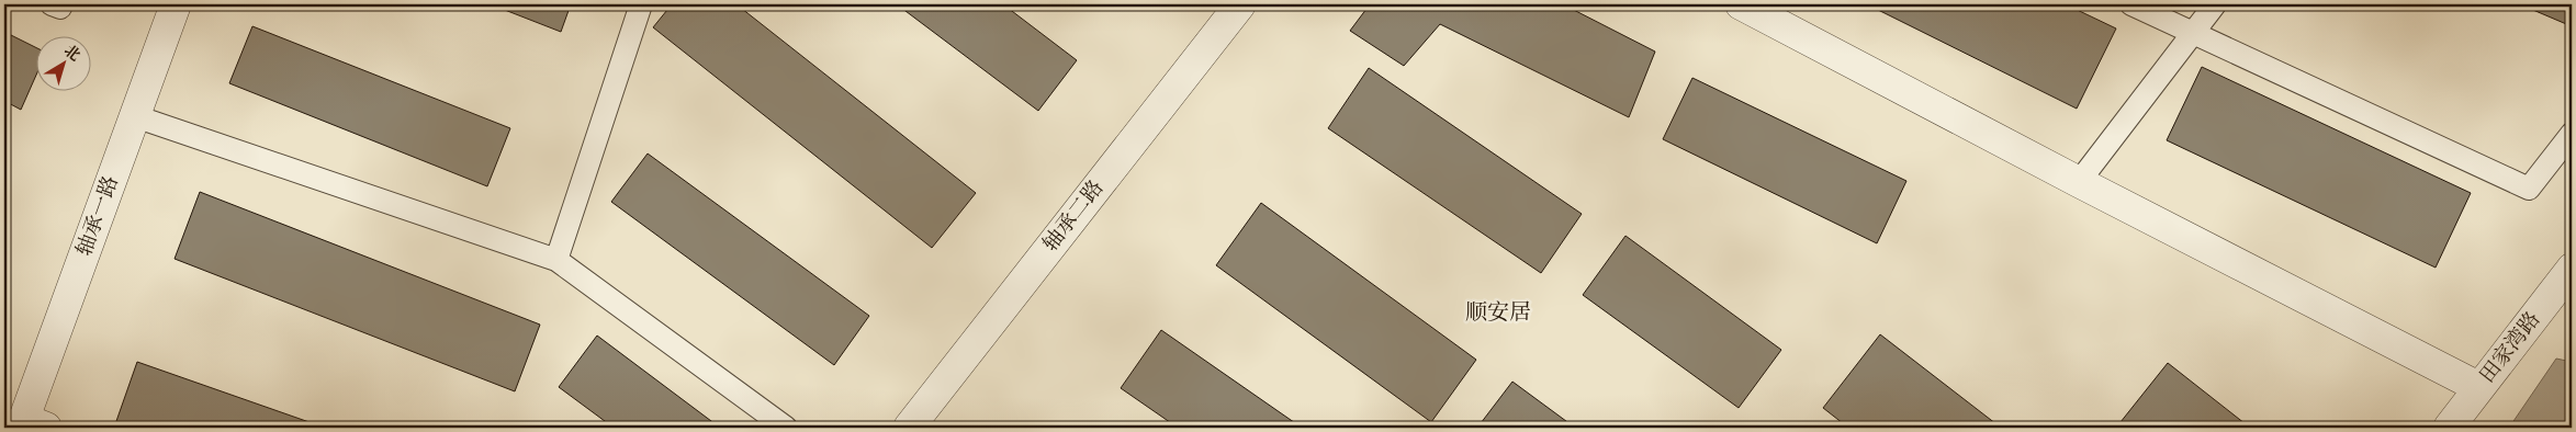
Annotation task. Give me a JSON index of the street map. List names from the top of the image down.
{
  "streets": {
    "street": ["轴承一路", "轴承二路", "田家湾路"]
  },
  "districts": ["顺安居"],
  "north": "top right"
}
